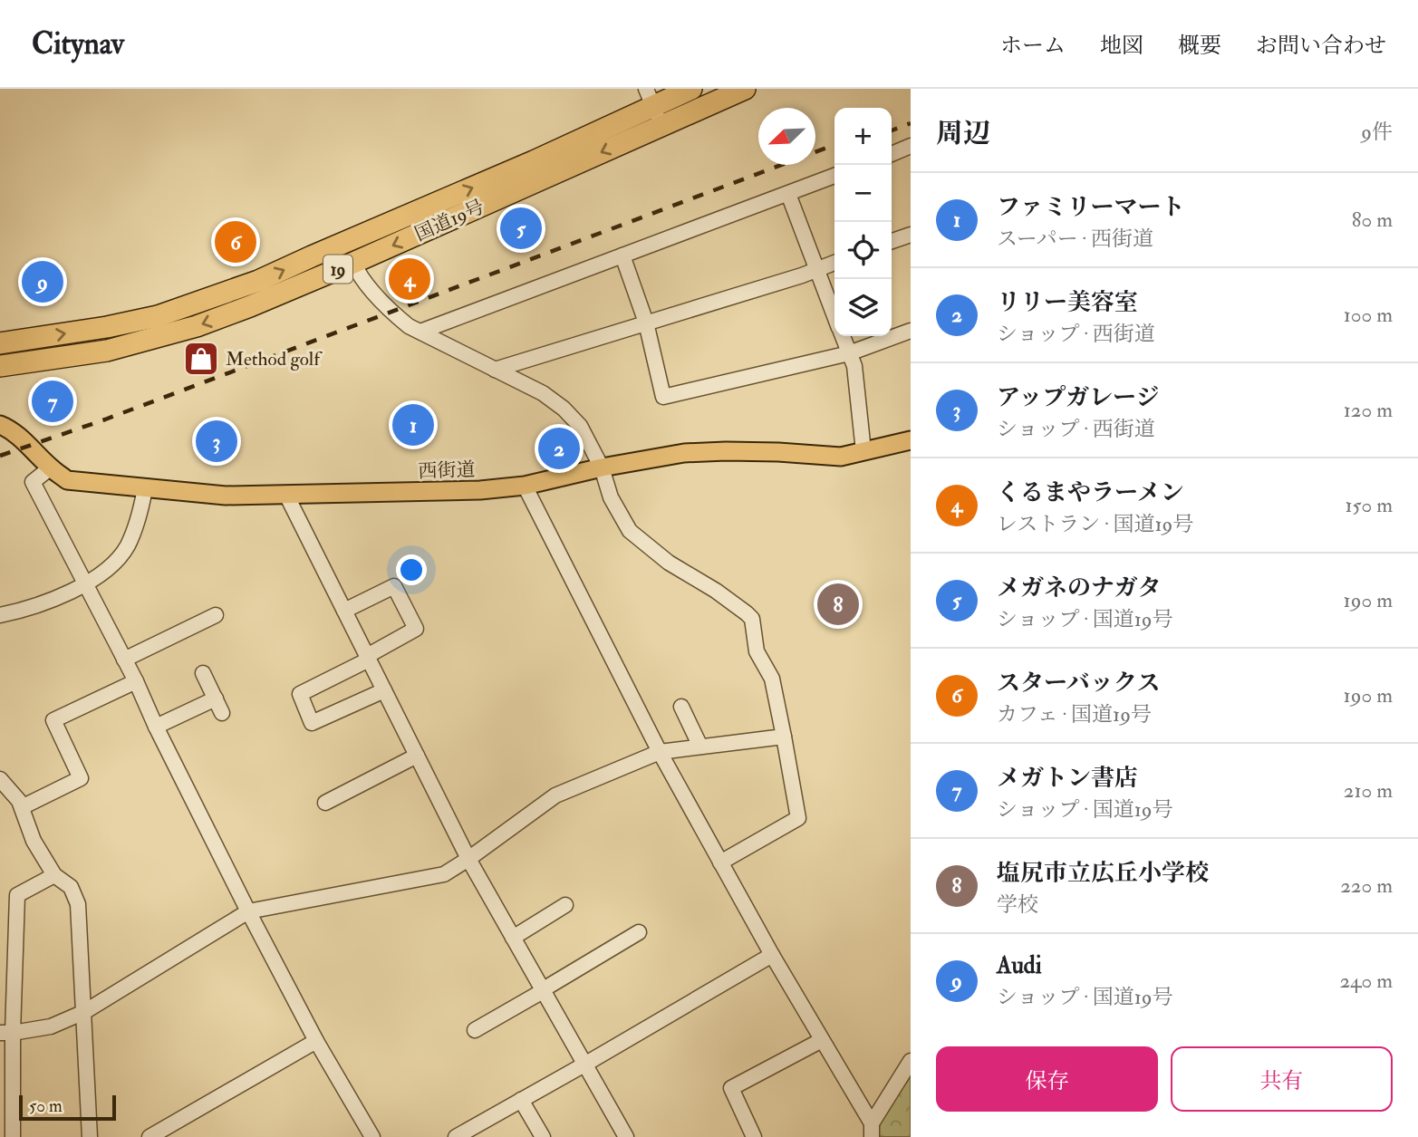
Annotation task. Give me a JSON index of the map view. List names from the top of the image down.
{
  "streets": {
    "highway": ["国道19号", "19"],
    "main road": ["西街道"]
  },
  "places": {
    "shop": ["Method golf"]
  },
  "scale_bar": "50 m",
  "north": "bottom left",
  "page": {
    "header": "Citynav",
    "nav": [
      "ホーム",
      "地図",
      "概要",
      "お問い合わせ"
    ],
    "heading": ["周辺", "9件"],
    "map_buttons": ["+", "−"],
    "list": [
      {
        "mark": "1",
        "name": "ファミリーマート",
        "note": "スーパー · 西街道",
        "value": "80 m"
      },
      {
        "mark": "2",
        "name": "リリー美容室",
        "note": "ショップ · 西街道",
        "value": "100 m"
      },
      {
        "mark": "3",
        "name": "アップガレージ",
        "note": "ショップ · 西街道",
        "value": "120 m"
      },
      {
        "mark": "4",
        "name": "くるまやラーメン",
        "note": "レストラン · 国道19号",
        "value": "150 m"
      },
      {
        "mark": "5",
        "name": "メガネのナガタ",
        "note": "ショップ · 国道19号",
        "value": "190 m"
      },
      {
        "mark": "6",
        "name": "スターバックス",
        "note": "カフェ · 国道19号",
        "value": "190 m"
      },
      {
        "mark": "7",
        "name": "メガトン書店",
        "note": "ショップ · 国道19号",
        "value": "210 m"
      },
      {
        "mark": "8",
        "name": "塩尻市立広丘小学校",
        "note": "学校",
        "value": "220 m"
      },
      {
        "mark": "9",
        "name": "Audi",
        "note": "ショップ · 国道19号",
        "value": "240 m"
      }
    ],
    "pins": [
      "5",
      "6",
      "4",
      "9",
      "7",
      "1",
      "3",
      "2",
      "8"
    ],
    "buttons": ["保存", "共有"],
    "scale": "50 m"
  }
}
